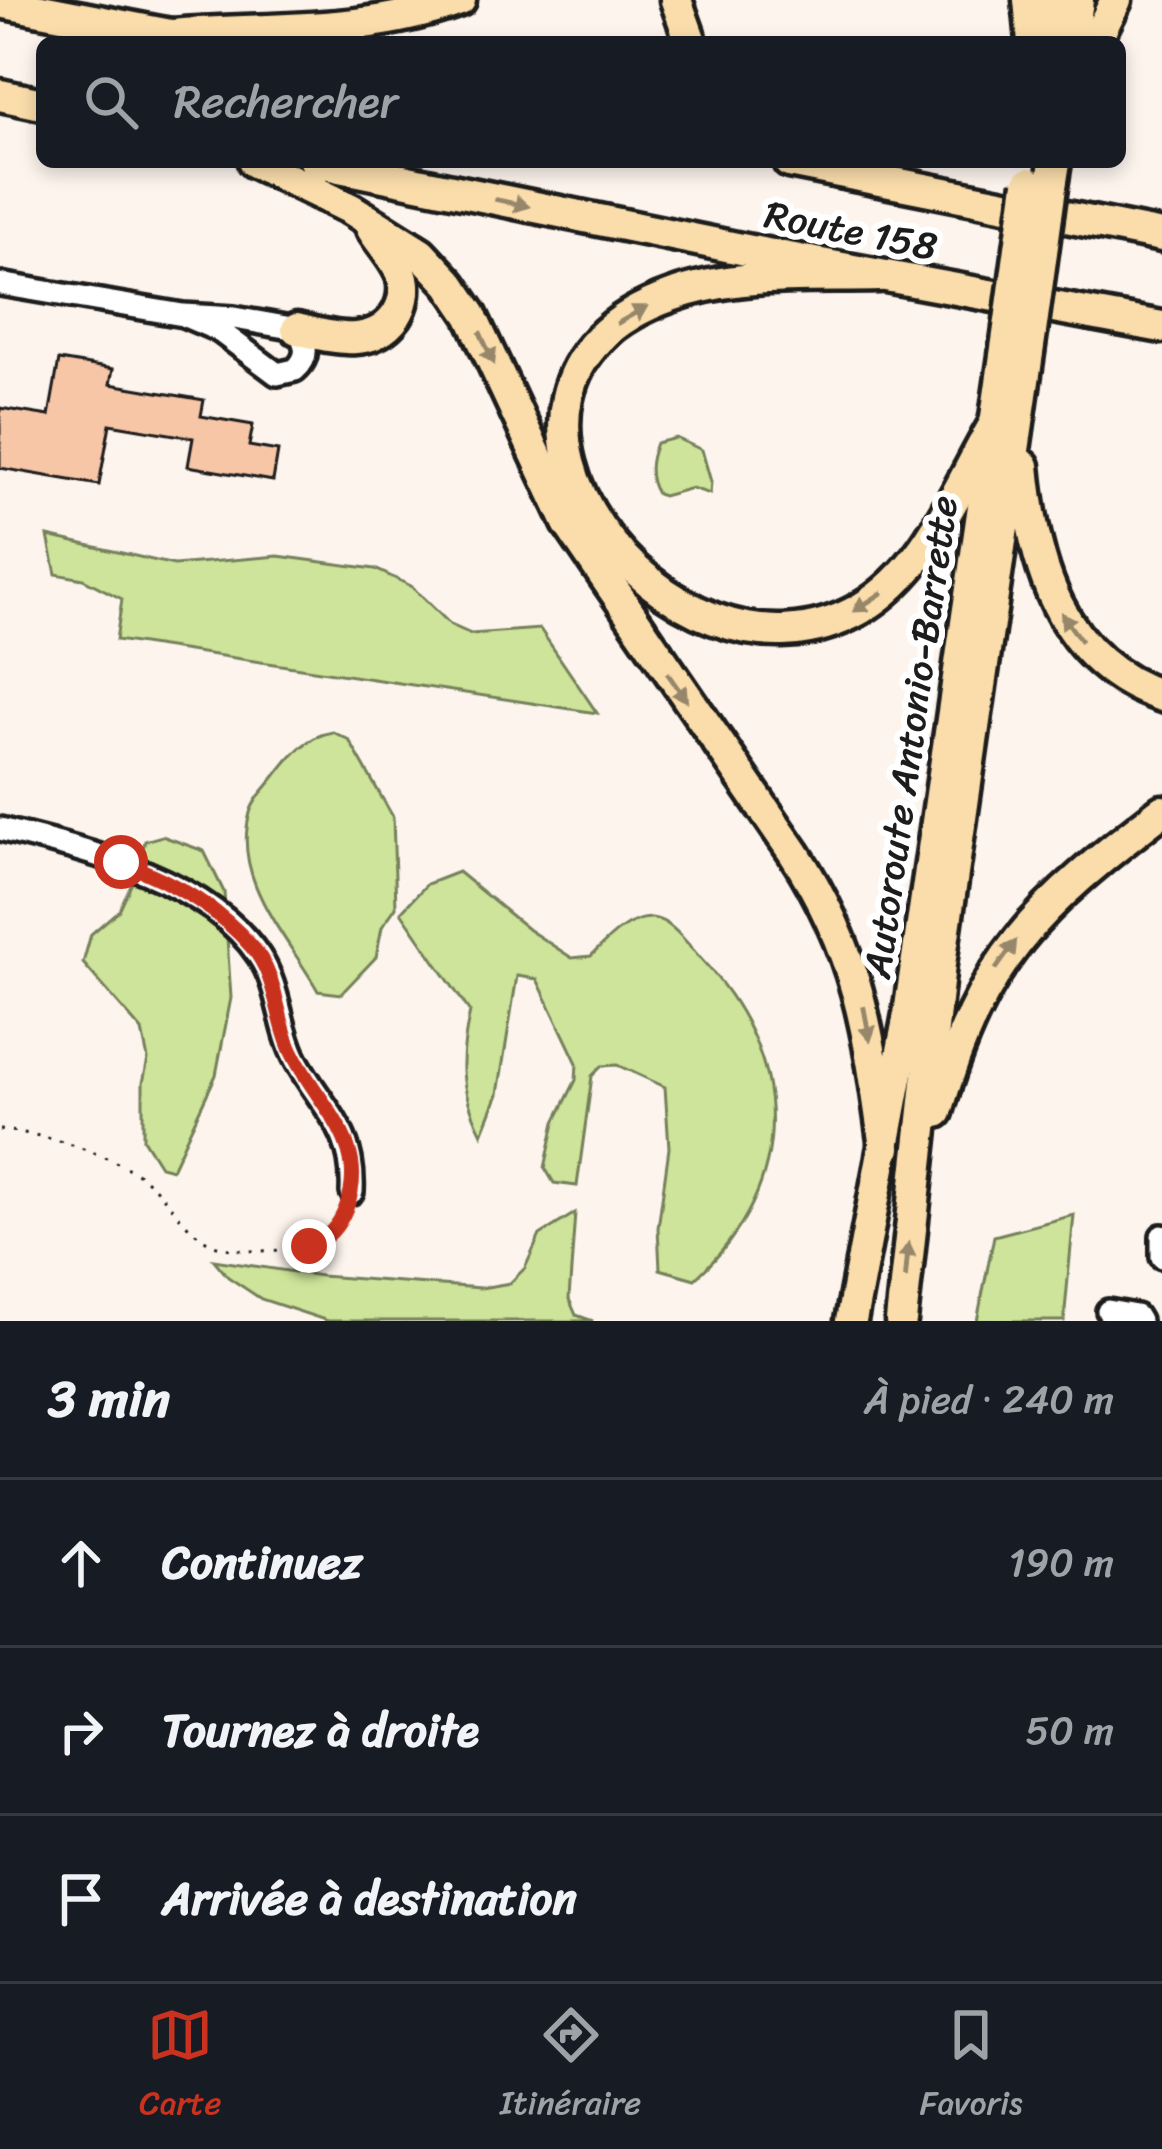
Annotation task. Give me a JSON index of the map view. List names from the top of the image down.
{
  "streets": {
    "highway": ["Route 158", "Autoroute Antonio-Barrette"]
  },
  "page": {
    "search": "Rechercher",
    "heading": ["3 min", "À pied · 240 m"],
    "list": [
      ["Continuez", "190 m"],
      ["Tournez à droite", "50 m"],
      "Arrivée à destination"
    ],
    "nav": ["Carte", "Itinéraire", "Favoris"]
  }
}
